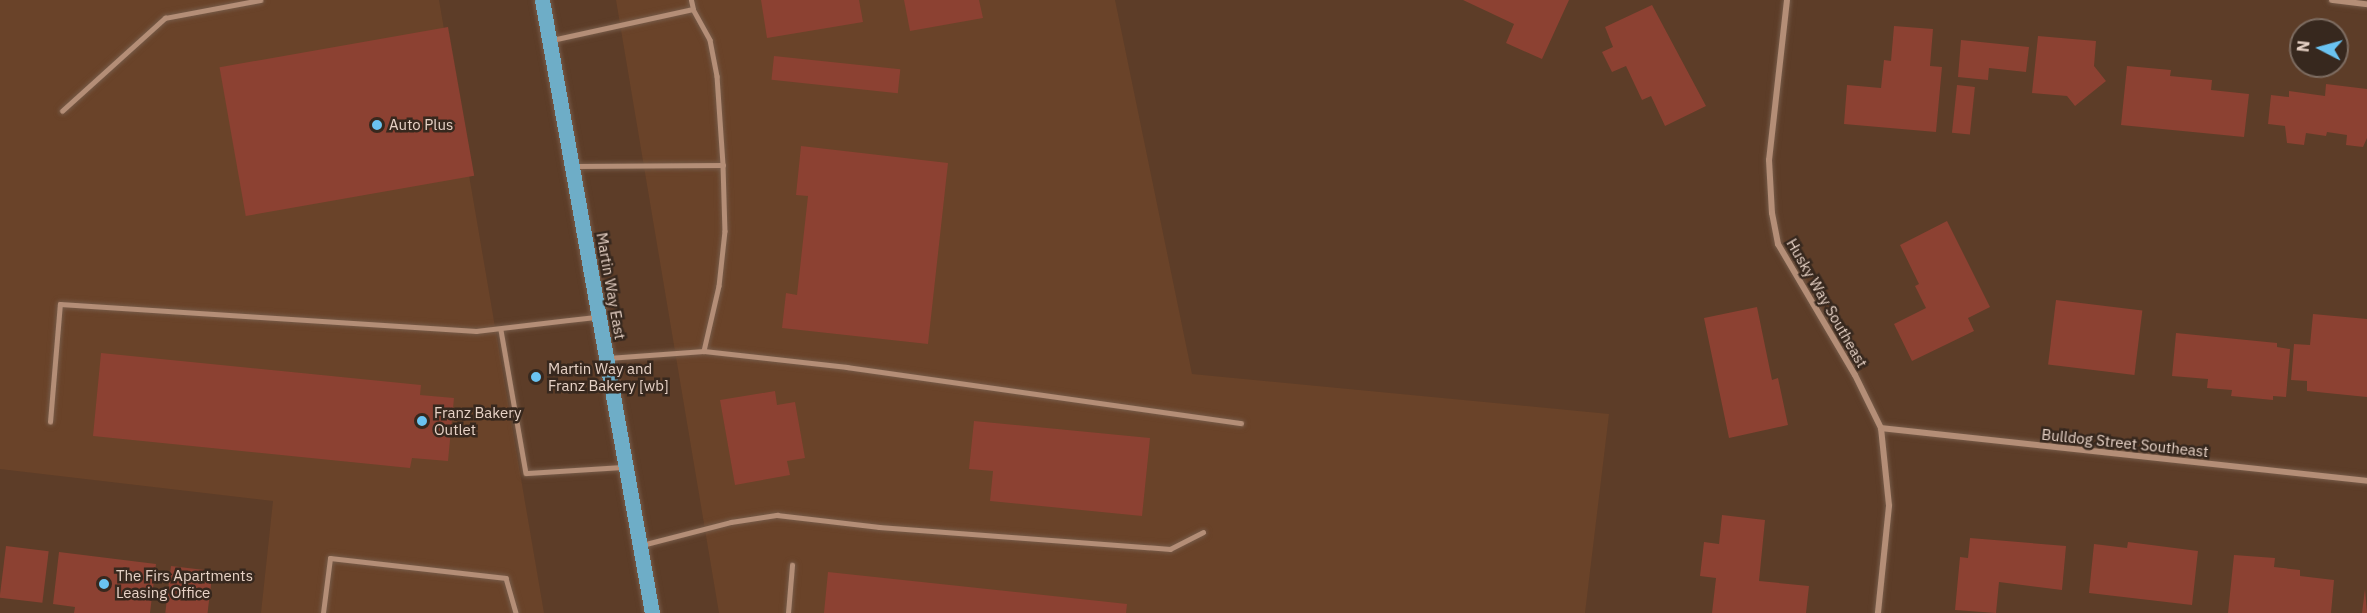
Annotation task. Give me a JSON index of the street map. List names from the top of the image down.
{
  "streets": {
    "main road": ["Martin Way East"],
    "street": ["Husky Way Southeast", "Bulldog Street Southeast"]
  },
  "crossings": [
    ["Husky Way Southeast", "Bulldog Street Southeast"]
  ],
  "places": [
    "Auto Plus",
    "Martin Way and Franz Bakery [wb]",
    "Franz Bakery Outlet",
    "The Firs Apartments Leasing Office"
  ],
  "north": "left"
}
